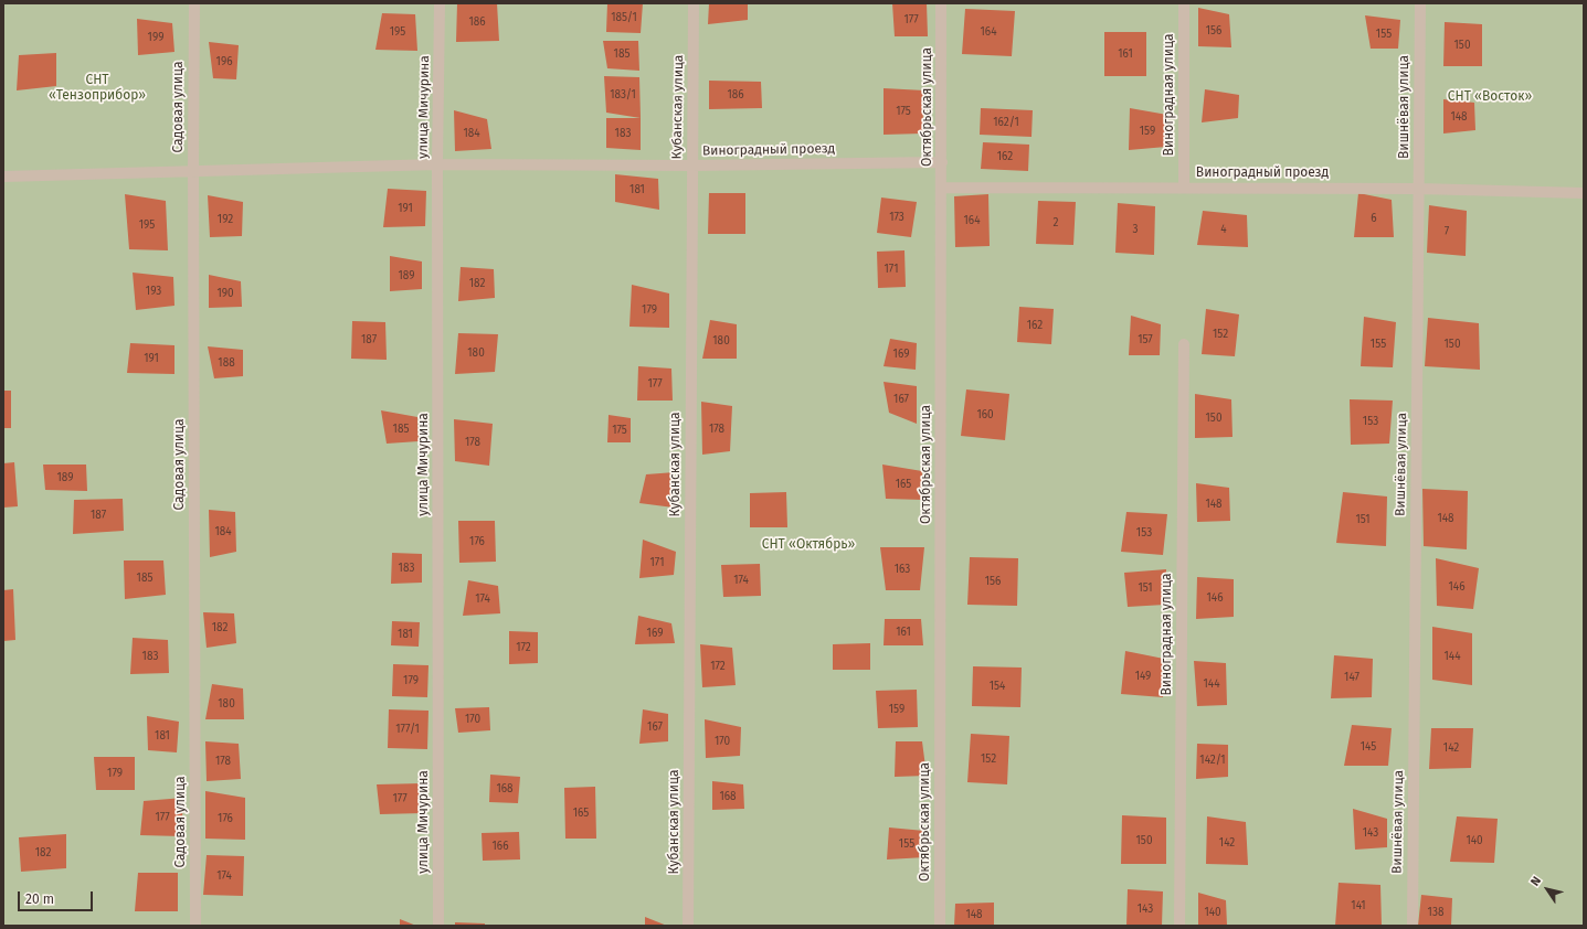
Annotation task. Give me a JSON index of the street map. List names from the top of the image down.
{
  "streets": {
    "street": [
      "Виноградная улица",
      "Садовая улица",
      "улица Мичурина",
      "Кубанская улица",
      "Октябрьская улица",
      "Вишнёвая улица",
      "Виноградный проезд"
    ]
  },
  "crossings": [
    ["Виноградная улица", "Виноградный проезд"],
    ["Садовая улица", "Виноградный проезд"],
    ["улица Мичурина", "Виноградный проезд"],
    ["Кубанская улица", "Виноградный проезд"],
    ["Октябрьская улица", "Виноградный проезд"],
    ["Вишнёвая улица", "Виноградный проезд"]
  ],
  "parks": ["СНТ «Тензоприбор»", "СНТ «Восток»", "СНТ «Октябрь»"],
  "house_numbers": [
    "185/1",
    "177",
    "186",
    "156",
    "195",
    "164",
    "155",
    "199",
    "150",
    "185",
    "161",
    "196",
    "183/1",
    "186",
    "175",
    "148",
    "162/1",
    "159",
    "184",
    "183",
    "162",
    "181",
    "191",
    "173",
    "6",
    "192",
    "164",
    "2",
    "195",
    "3",
    "4",
    "7",
    "171",
    "189",
    "182",
    "193",
    "190",
    "179",
    "162",
    "152",
    "187",
    "157",
    "180",
    "155",
    "150",
    "180",
    "169",
    "191",
    "188",
    "177",
    "167",
    "160",
    "150",
    "153",
    "185",
    "178",
    "175",
    "178",
    "189",
    "165",
    "148",
    "187",
    "148",
    "151",
    "184",
    "153",
    "176",
    "171",
    "183",
    "163",
    "185",
    "174",
    "156",
    "146",
    "151",
    "146",
    "174",
    "182",
    "161",
    "169",
    "181",
    "172",
    "183",
    "144",
    "172",
    "149",
    "147",
    "179",
    "144",
    "154",
    "180",
    "159",
    "170",
    "167",
    "177/1",
    "181",
    "170",
    "145",
    "142",
    "152",
    "142/1",
    "178",
    "179",
    "168",
    "168",
    "177",
    "165",
    "177",
    "176",
    "143",
    "150",
    "140",
    "142",
    "155",
    "166",
    "182",
    "174",
    "141",
    "143",
    "140",
    "138",
    "148"
  ],
  "scale_bar": "20 m",
  "north": "top left"
}
